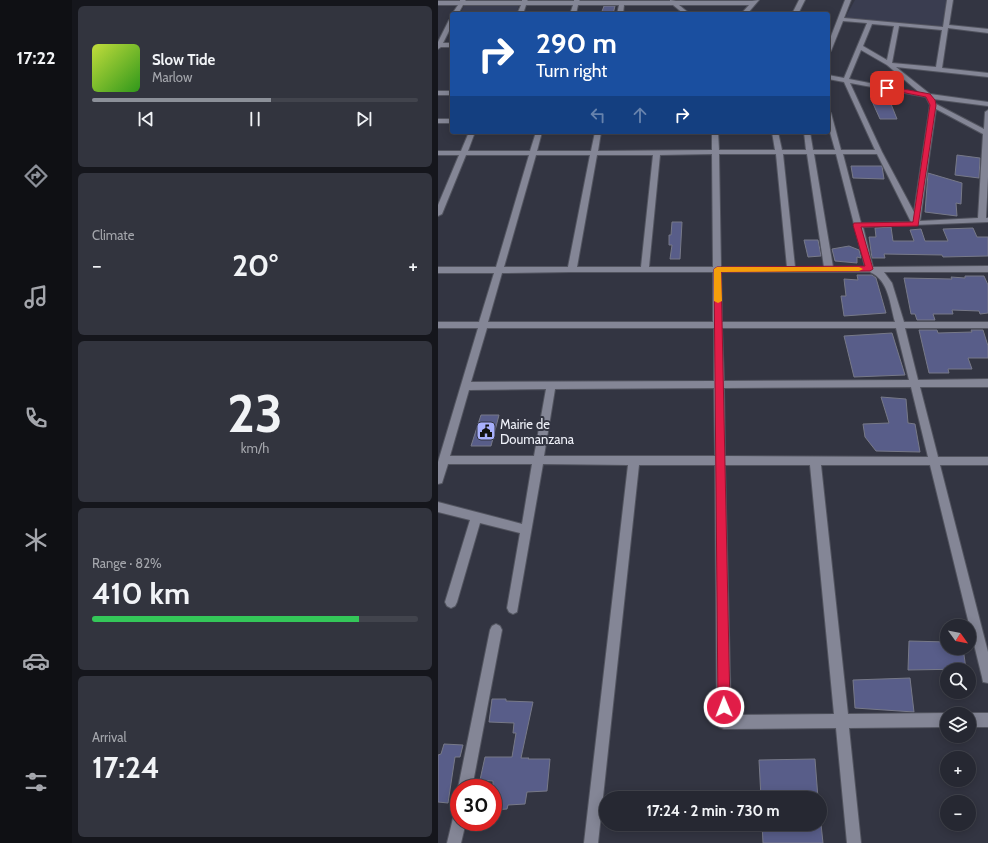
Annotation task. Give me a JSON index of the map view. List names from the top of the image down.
{
  "places": {
    "public building": ["Mairie de Doumanzana"]
  },
  "north": "bottom right",
  "page": {
    "tabs": "17:22",
    "turn": ["290 m", "Turn right"],
    "song": ["Slow Tide", "Marlow"],
    "tile": [
      "Climate",
      ["23", "km/h"],
      ["Range · 82%", "410 km"],
      ["Arrival", "17:24"]
    ],
    "heat": ["−", "20°", "+"],
    "map_buttons": ["+", "−"],
    "limit": "30",
    "trip": "17:24 · 2 min · 730 m"
  }
}
